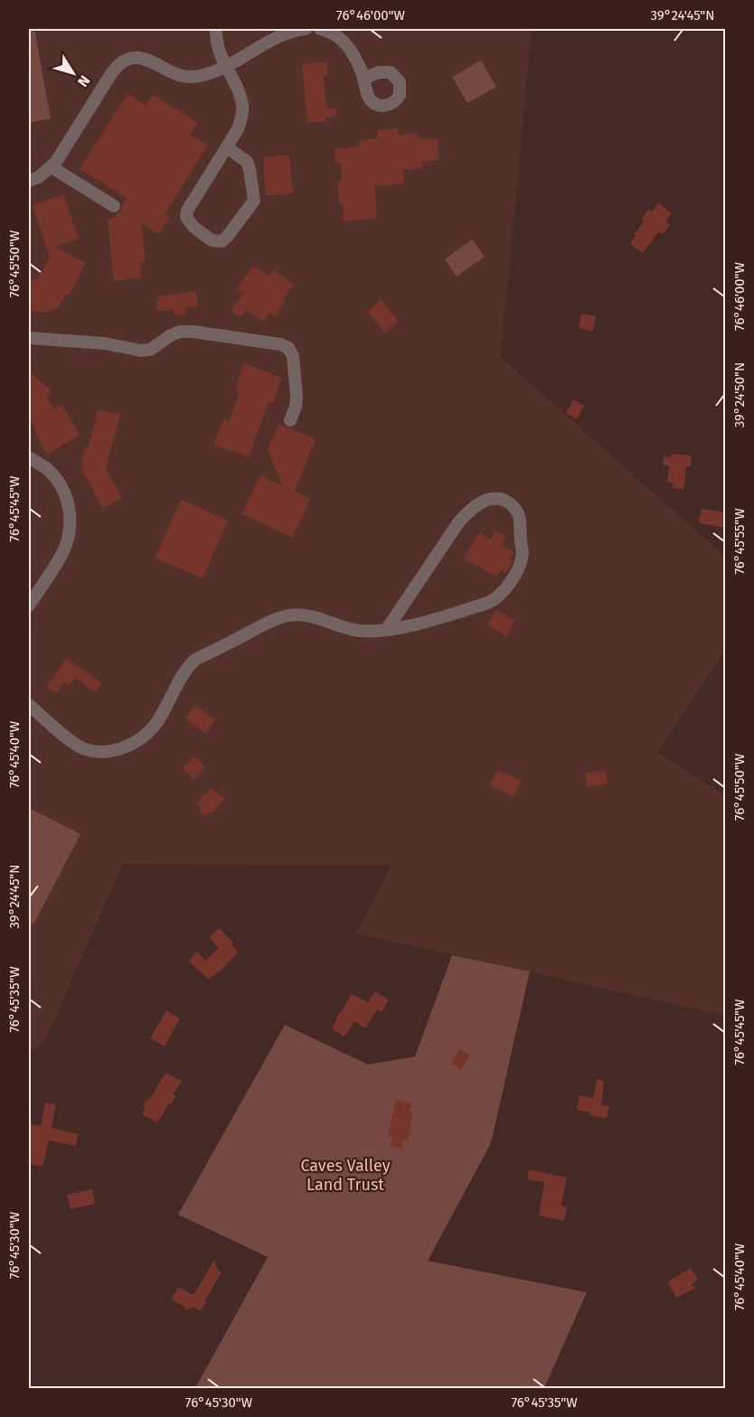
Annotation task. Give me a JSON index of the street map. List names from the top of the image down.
{
  "parks": ["Caves Valley Land Trust"],
  "north": "bottom right",
  "coordinates": [
    "76°46'00\"W",
    "39°24'45\"N",
    "76°45'50\"W",
    "39°24'50\"N",
    "76°45'45\"W",
    "76°45'55\"W",
    "76°45'40\"W",
    "76°45'35\"W",
    "76°45'30\"W"
  ]
}
